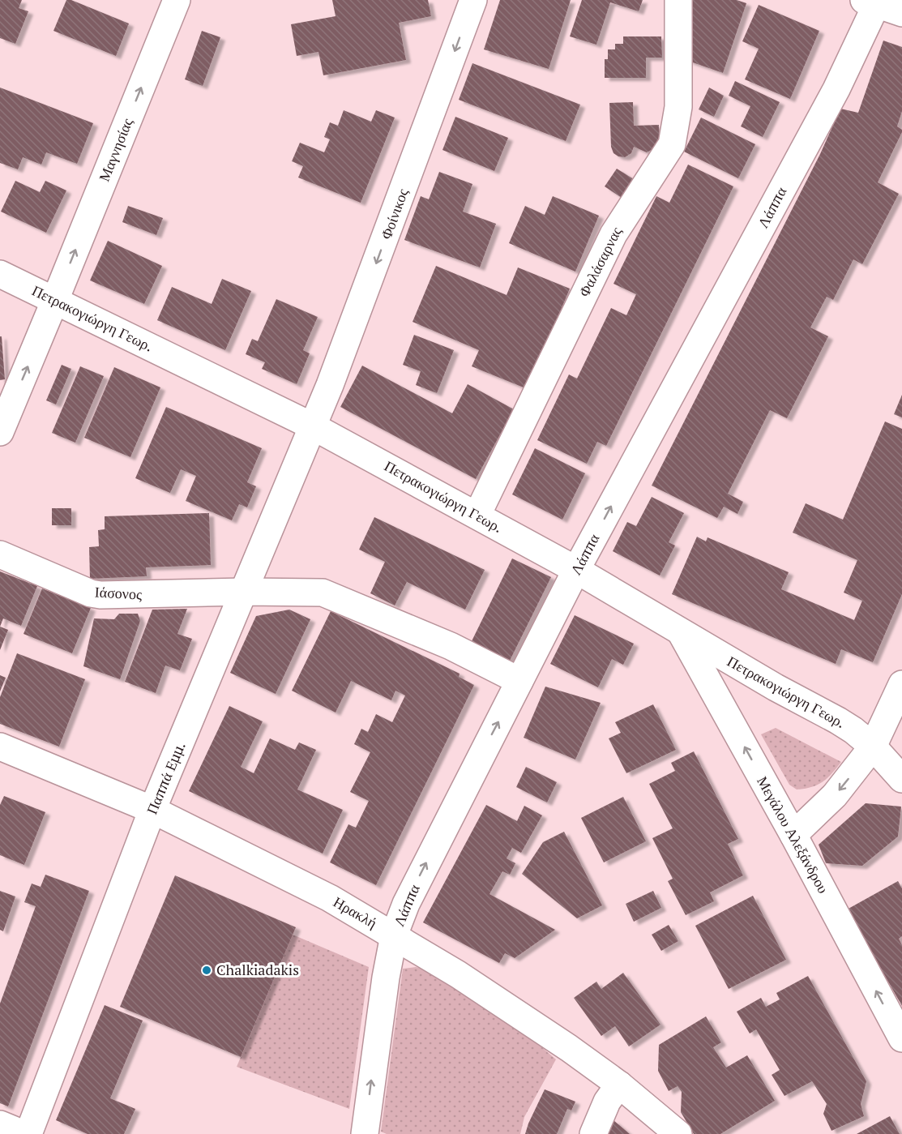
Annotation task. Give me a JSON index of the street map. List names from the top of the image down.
{
  "streets": {
    "street": [
      "Μαγνησίας",
      "Λάππα",
      "Φοίνικος",
      "Φαλάσαρνας",
      "Πετρακογιώργη Γεωρ.",
      "Ιάσονος",
      "Παππά Εμμ.",
      "Μεγάλου Αλεξάνδρου",
      "Ηρακλή"
    ]
  },
  "crossings": [
    ["Μαγνησίας", "Πετρακογιώργη Γεωρ."],
    ["Λάππα", "Πετρακογιώργη Γεωρ."],
    ["Λάππα", "Ιάσονος"],
    ["Λάππα", "Ηρακλή"],
    ["Φοίνικος", "Πετρακογιώργη Γεωρ."],
    ["Φοίνικος", "Παππά Εμμ."],
    ["Φαλάσαρνας", "Πετρακογιώργη Γεωρ."],
    ["Πετρακογιώργη Γεωρ.", "Παππά Εμμ."],
    ["Πετρακογιώργη Γεωρ.", "Μεγάλου Αλεξάνδρου"],
    ["Ιάσονος", "Παππά Εμμ."],
    ["Παππά Εμμ.", "Ηρακλή"]
  ],
  "one_way": [
    "Μαγνησίας",
    "Λάππα",
    "Φοίνικος",
    "Μεγάλου Αλεξάνδρου"
  ],
  "places": ["Chalkiadakis"]
}
